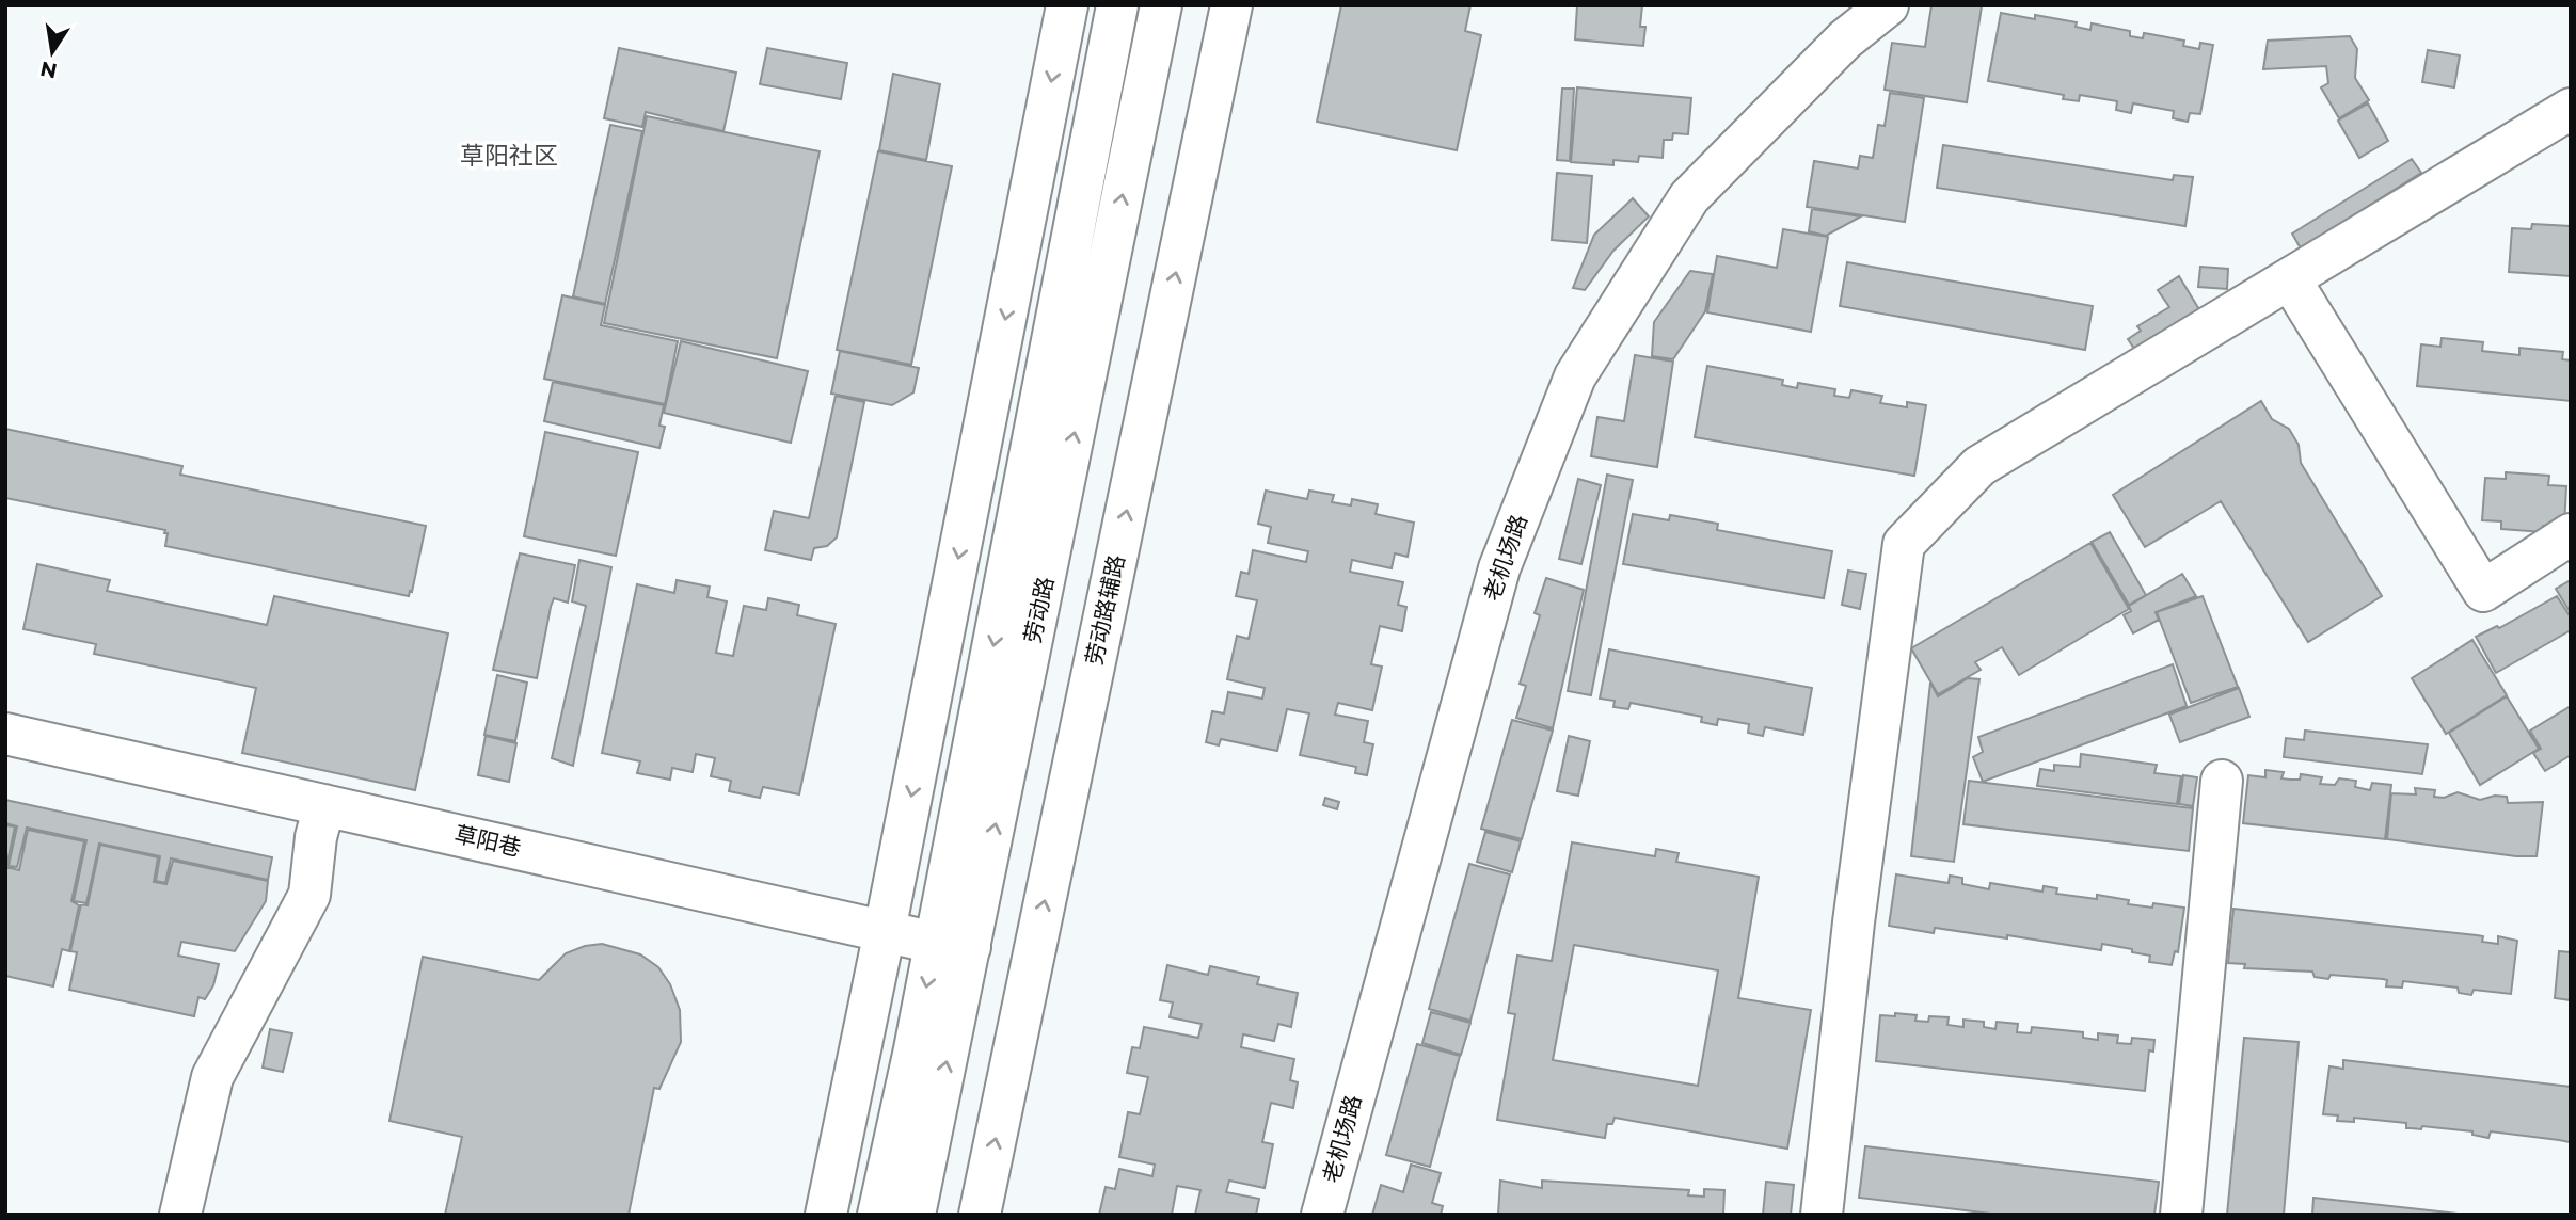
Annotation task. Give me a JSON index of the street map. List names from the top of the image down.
{
  "streets": {
    "street": [
      "老机场路",
      "劳动路",
      "劳动路辅路",
      "草阳巷"
    ]
  },
  "crossings": [
    ["劳动路", "草阳巷"]
  ],
  "districts": ["草阳社区"],
  "north": "bottom"
}
